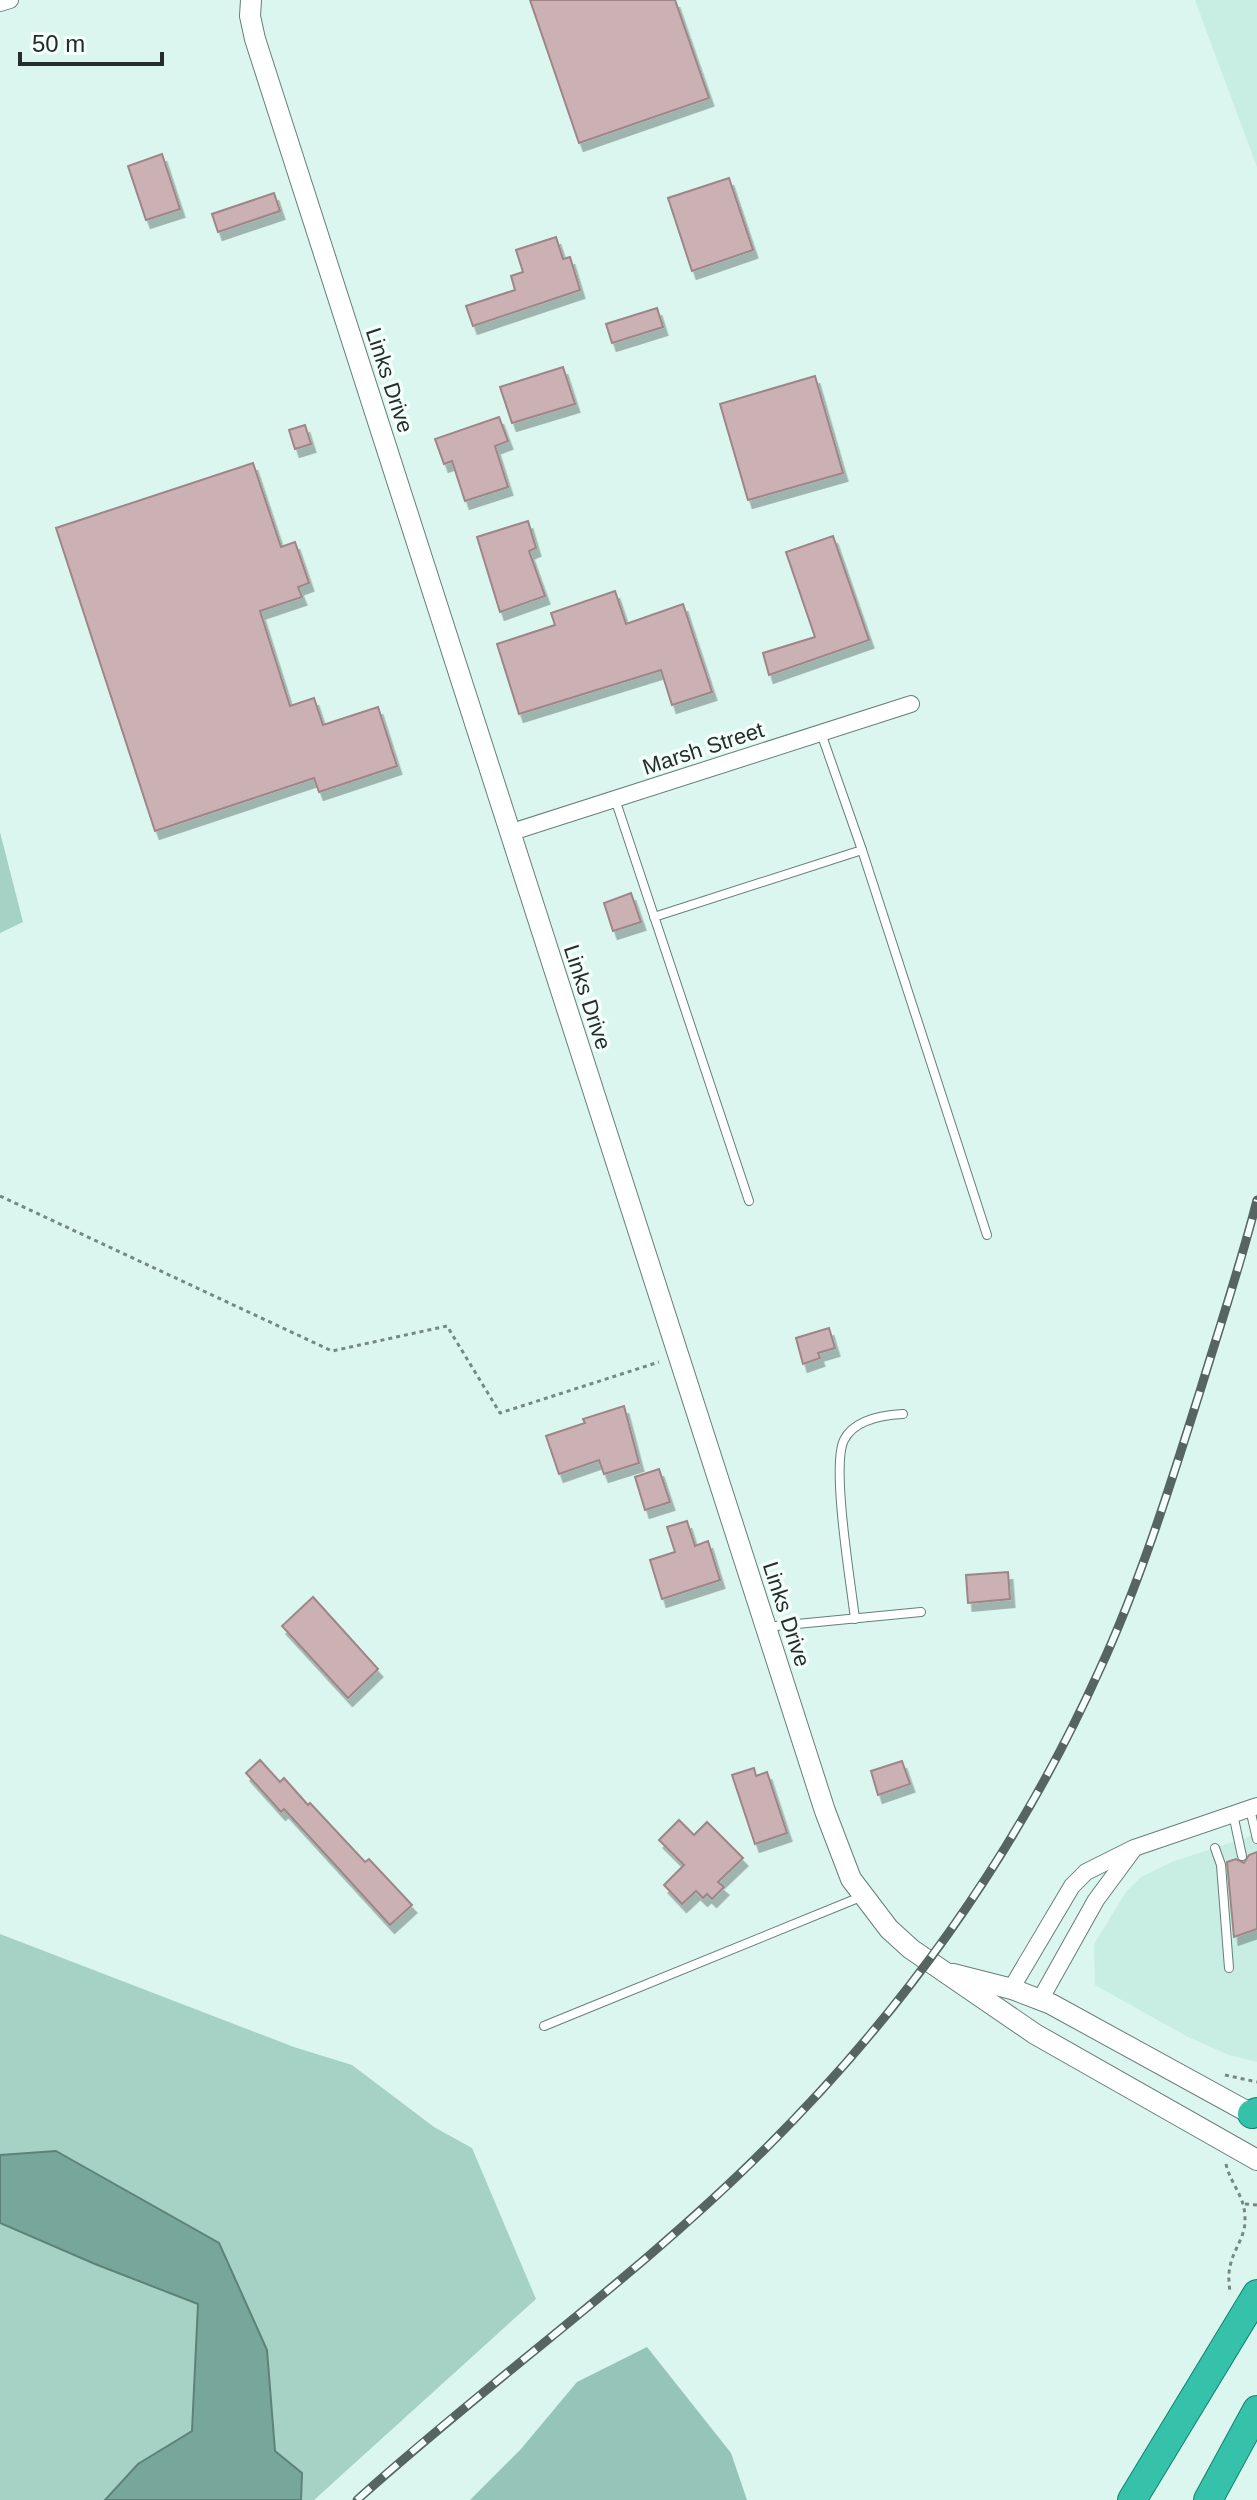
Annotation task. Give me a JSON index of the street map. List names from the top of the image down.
{
  "streets": {
    "street": ["Links Drive", "Marsh Street"]
  },
  "crossings": [
    ["Links Drive", "Marsh Street"]
  ],
  "scale_bar": "50 m"
}
